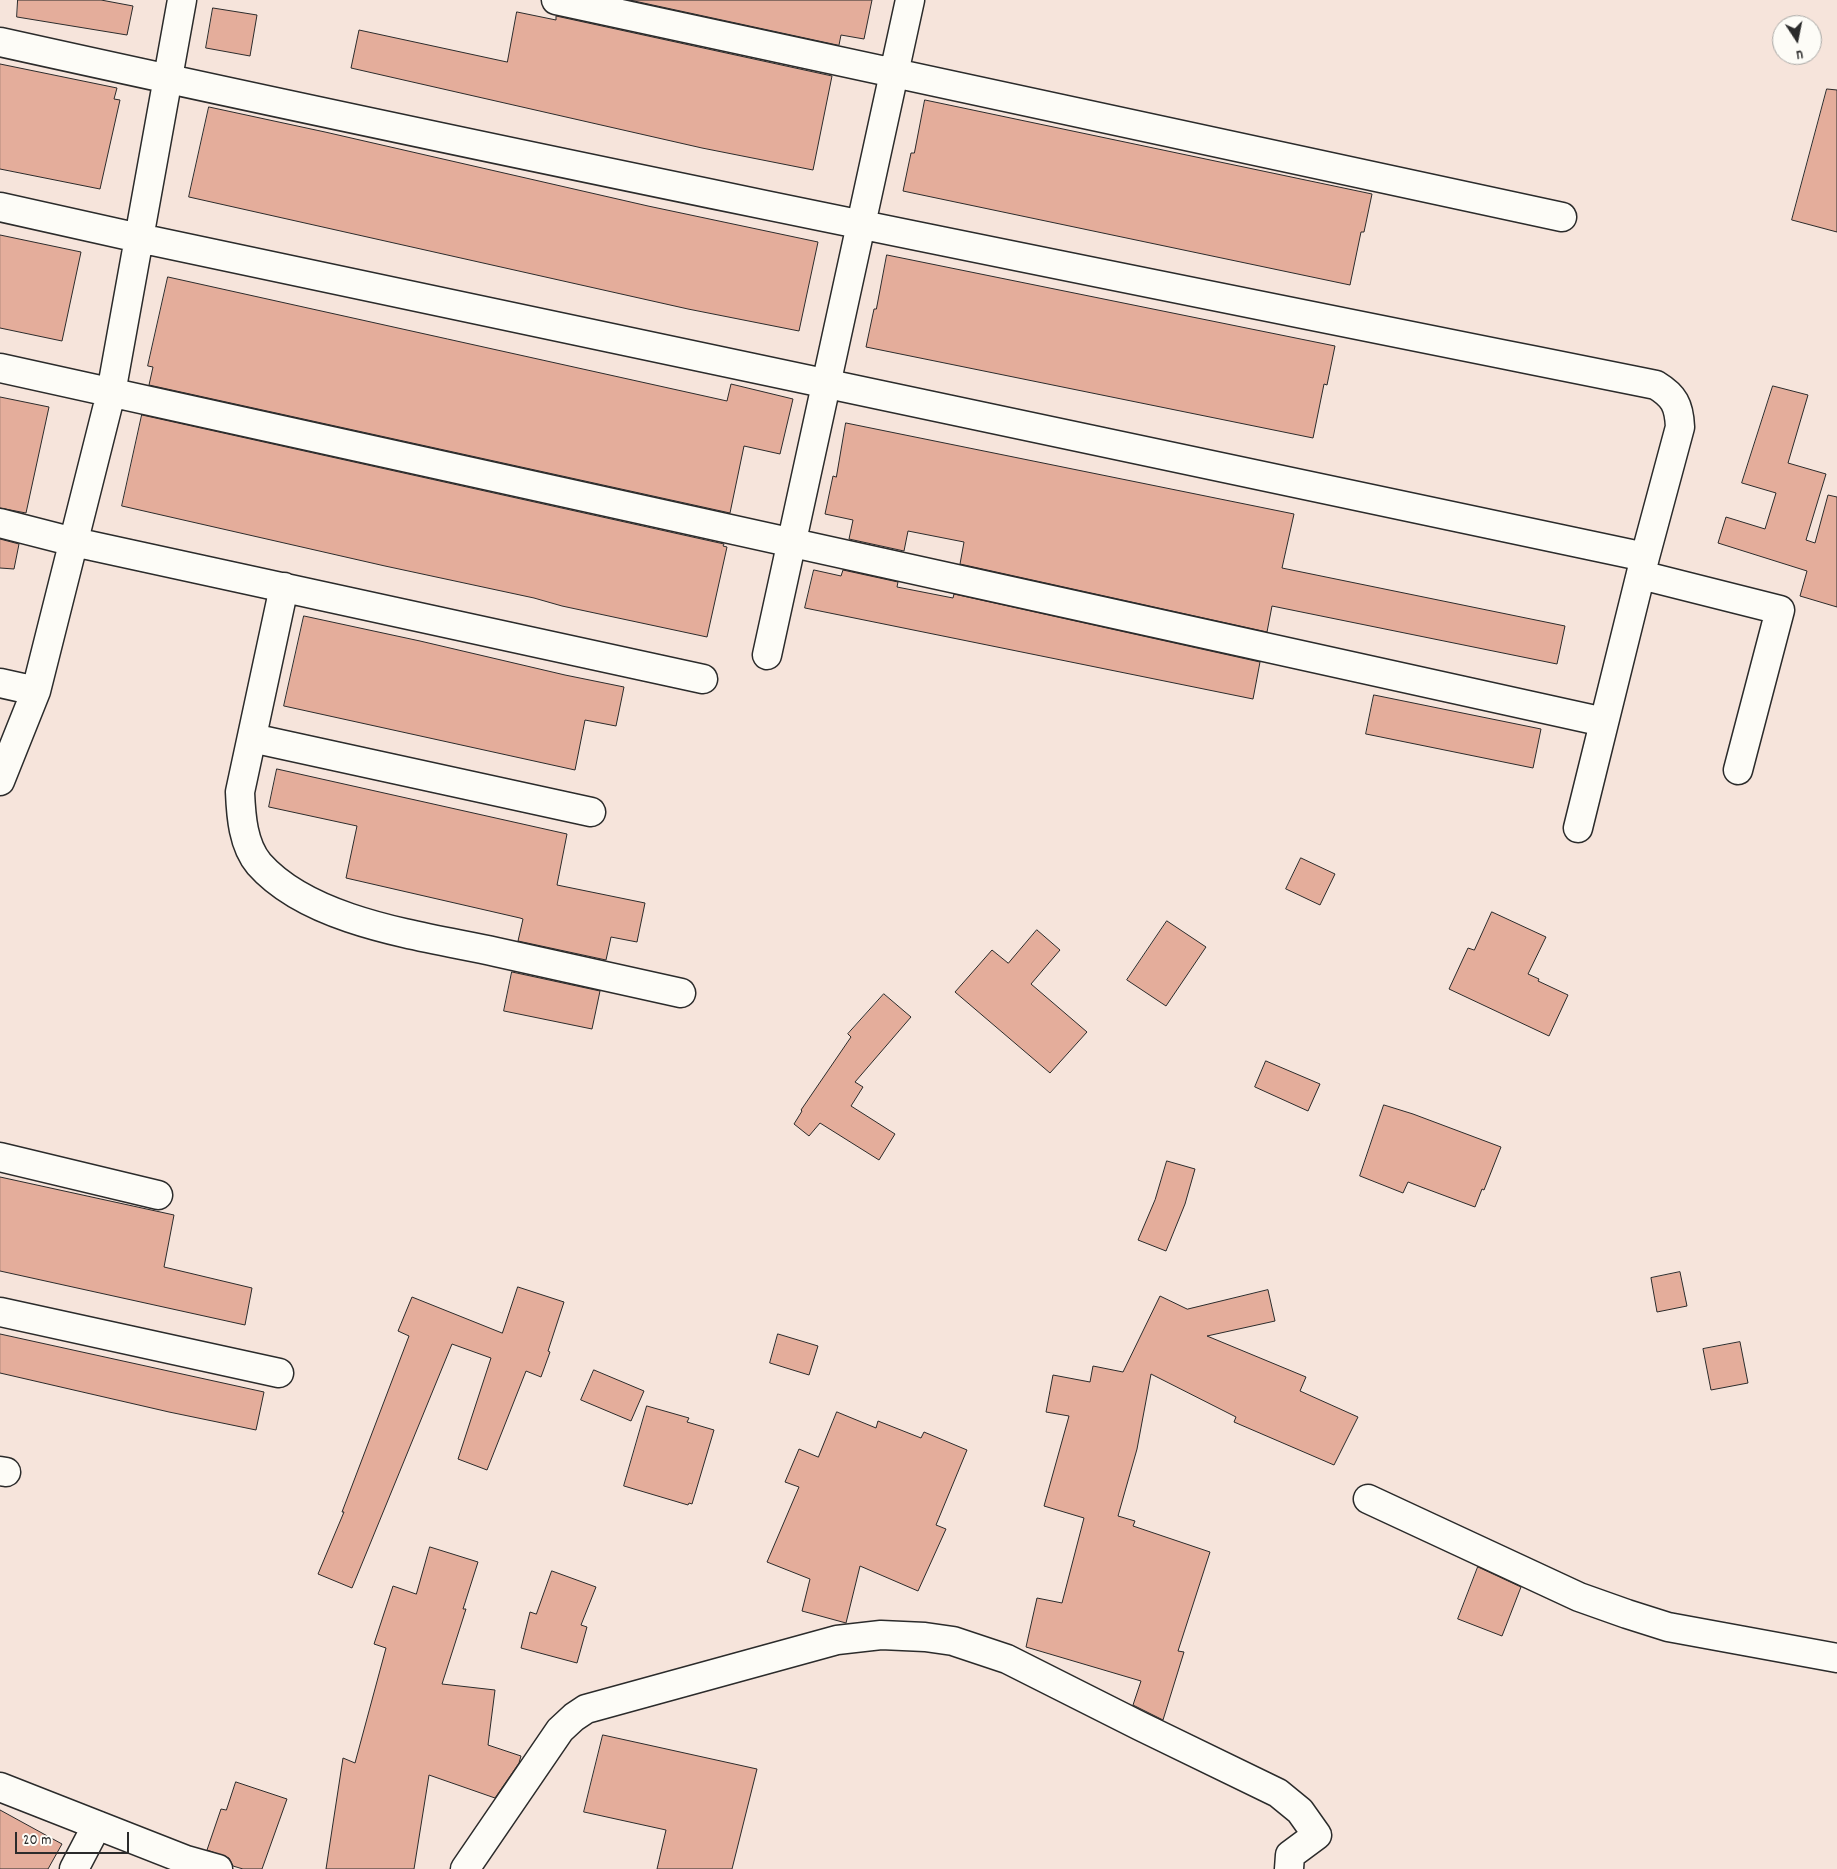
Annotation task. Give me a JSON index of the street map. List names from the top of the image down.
{
  "scale_bar": "20 m",
  "north": "bottom"
}
